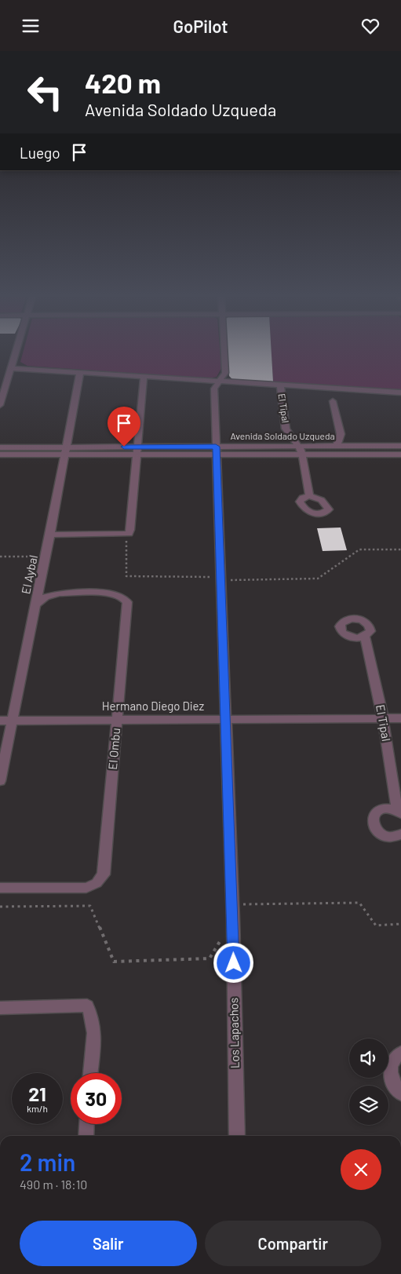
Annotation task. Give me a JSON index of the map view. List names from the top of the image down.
{
  "streets": {
    "street": [
      "El Tipal",
      "Avenida Soldado Uzqueda",
      "El Aybal",
      "Hermano Diego Diez",
      "El Ombu",
      "Los Lapachos"
    ]
  },
  "crossings": [
    ["El Tipal", "Avenida Soldado Uzqueda"],
    ["El Tipal", "Hermano Diego Diez"],
    ["Avenida Soldado Uzqueda", "El Aybal"],
    ["Avenida Soldado Uzqueda", "Los Lapachos"],
    ["El Aybal", "Hermano Diego Diez"],
    ["El Aybal", "El Ombu"],
    ["Hermano Diego Diez", "El Ombu"],
    ["Hermano Diego Diez", "Los Lapachos"]
  ],
  "page": {
    "header": "GoPilot",
    "turn": ["420 m", "Avenida Soldado Uzqueda"],
    "then": "Luego",
    "speed": "21 km/h",
    "limit": "30",
    "heading": ["2 min", "490 m · 18:10"],
    "buttons": ["Salir", "Compartir"]
  }
}
